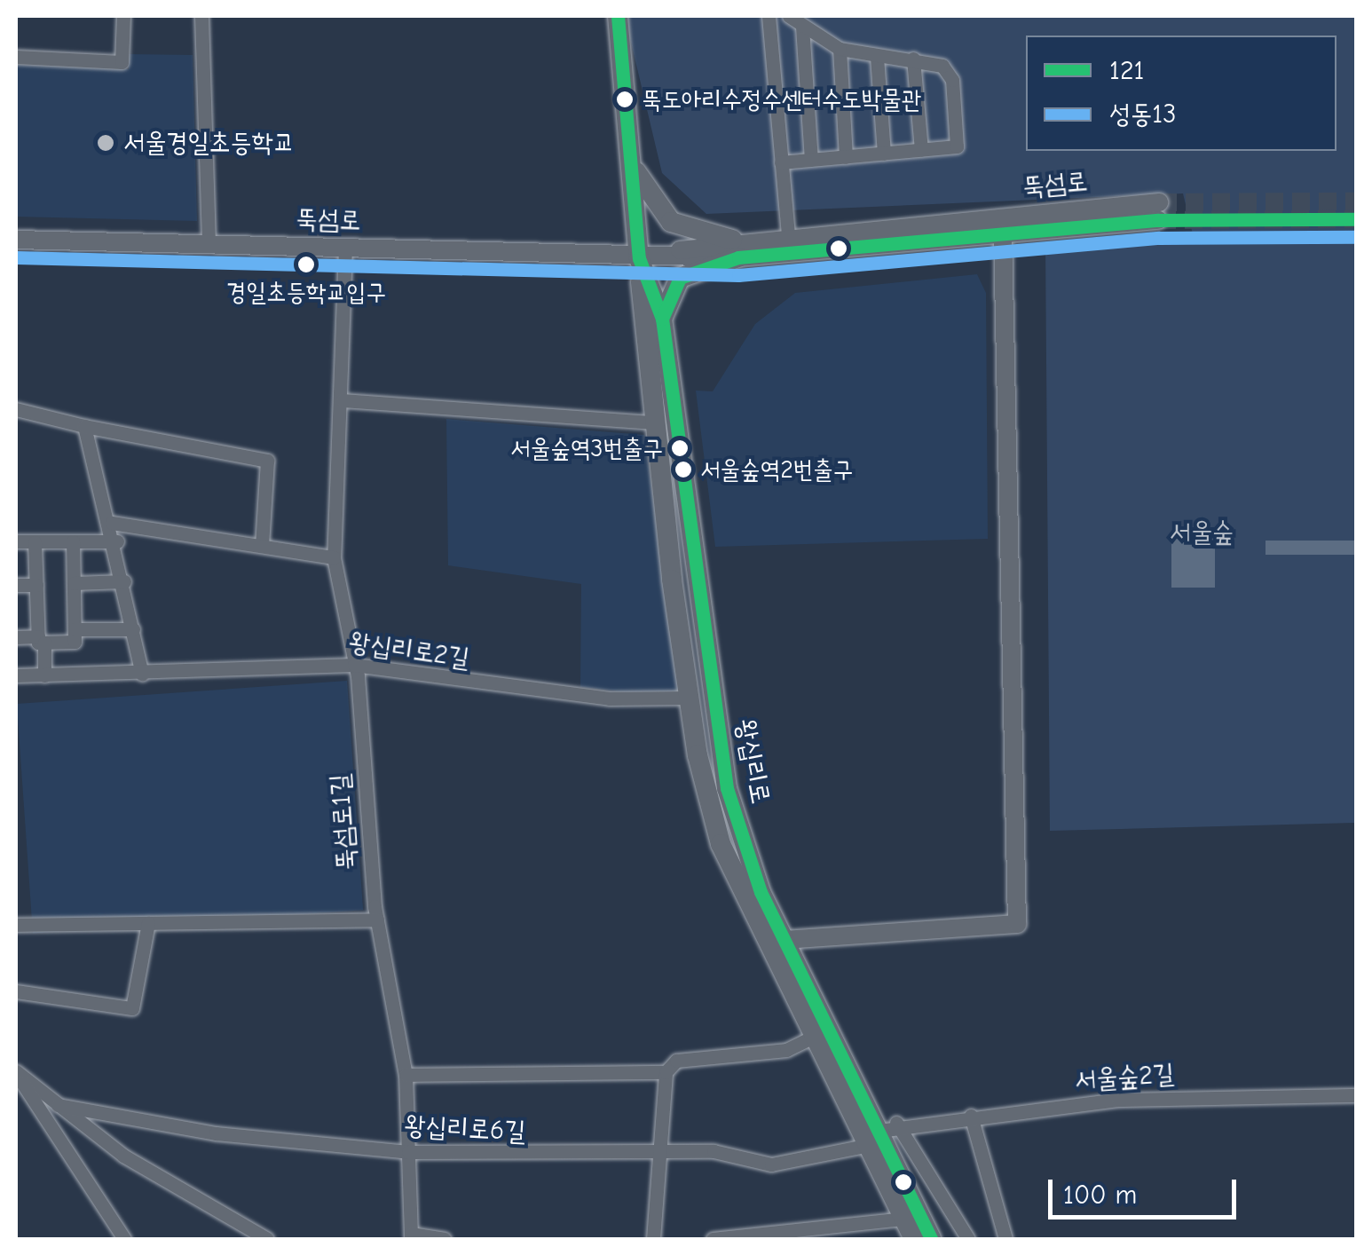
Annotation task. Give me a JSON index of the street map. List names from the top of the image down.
{
  "streets": {
    "main road": ["뚝섬로", "왕십리로"],
    "street": [
      "왕십리로2길",
      "뚝섬로1길",
      "서울숲2길",
      "왕십리로6길"
    ]
  },
  "crossings": [
    ["뚝섬로", "왕십리로"],
    ["뚝섬로", "뚝섬로1길"],
    ["왕십리로2길", "왕십리로"],
    ["왕십리로2길", "뚝섬로1길"],
    ["왕십리로", "서울숲2길"],
    ["왕십리로", "왕십리로6길"],
    ["뚝섬로1길", "왕십리로6길"],
    ["서울숲2길", "왕십리로6길"]
  ],
  "parks": ["서울숲"],
  "places": [
    "뚝도아리수정수센터수도박물관",
    "서울경일초등학교",
    "경일초등학교입구",
    "서울숲역3번출구",
    "서울숲역2번출구"
  ],
  "lines": ["transit line 121", "transit line 성동13"],
  "legend": ["121", "성동13"],
  "scale_bar": "100 m"
}
